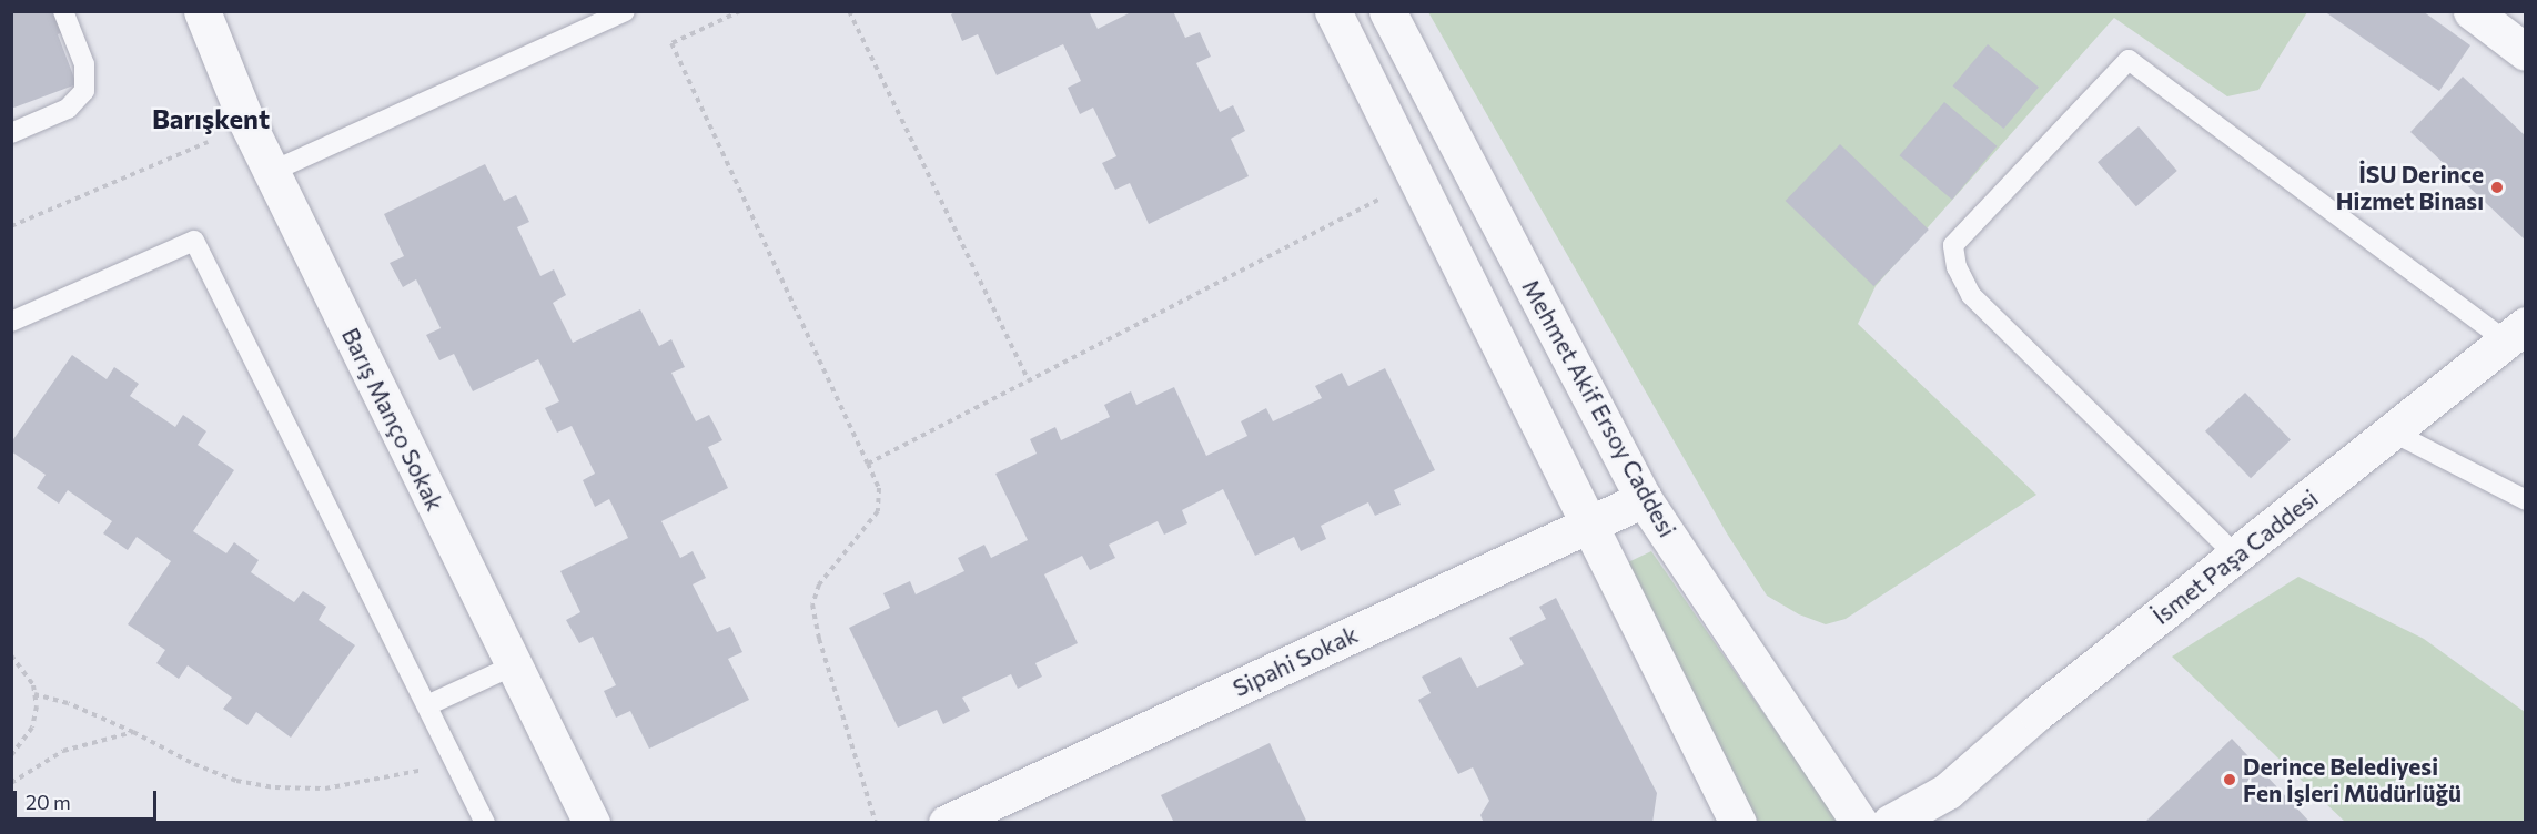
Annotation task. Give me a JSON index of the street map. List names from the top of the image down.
{
  "streets": {
    "street": [
      "Mehmet Akif Ersoy Caddesi",
      "Barış Manço Sokak",
      "İsmet Paşa Caddesi",
      "Sipahi Sokak"
    ]
  },
  "crossings": [
    ["Mehmet Akif Ersoy Caddesi", "Sipahi Sokak"]
  ],
  "districts": ["Barışkent"],
  "places": ["İSU Derince Hizmet Binası", "Derince Belediyesi Fen İşleri Müdürlüğü"],
  "scale_bar": "20 m"
}
